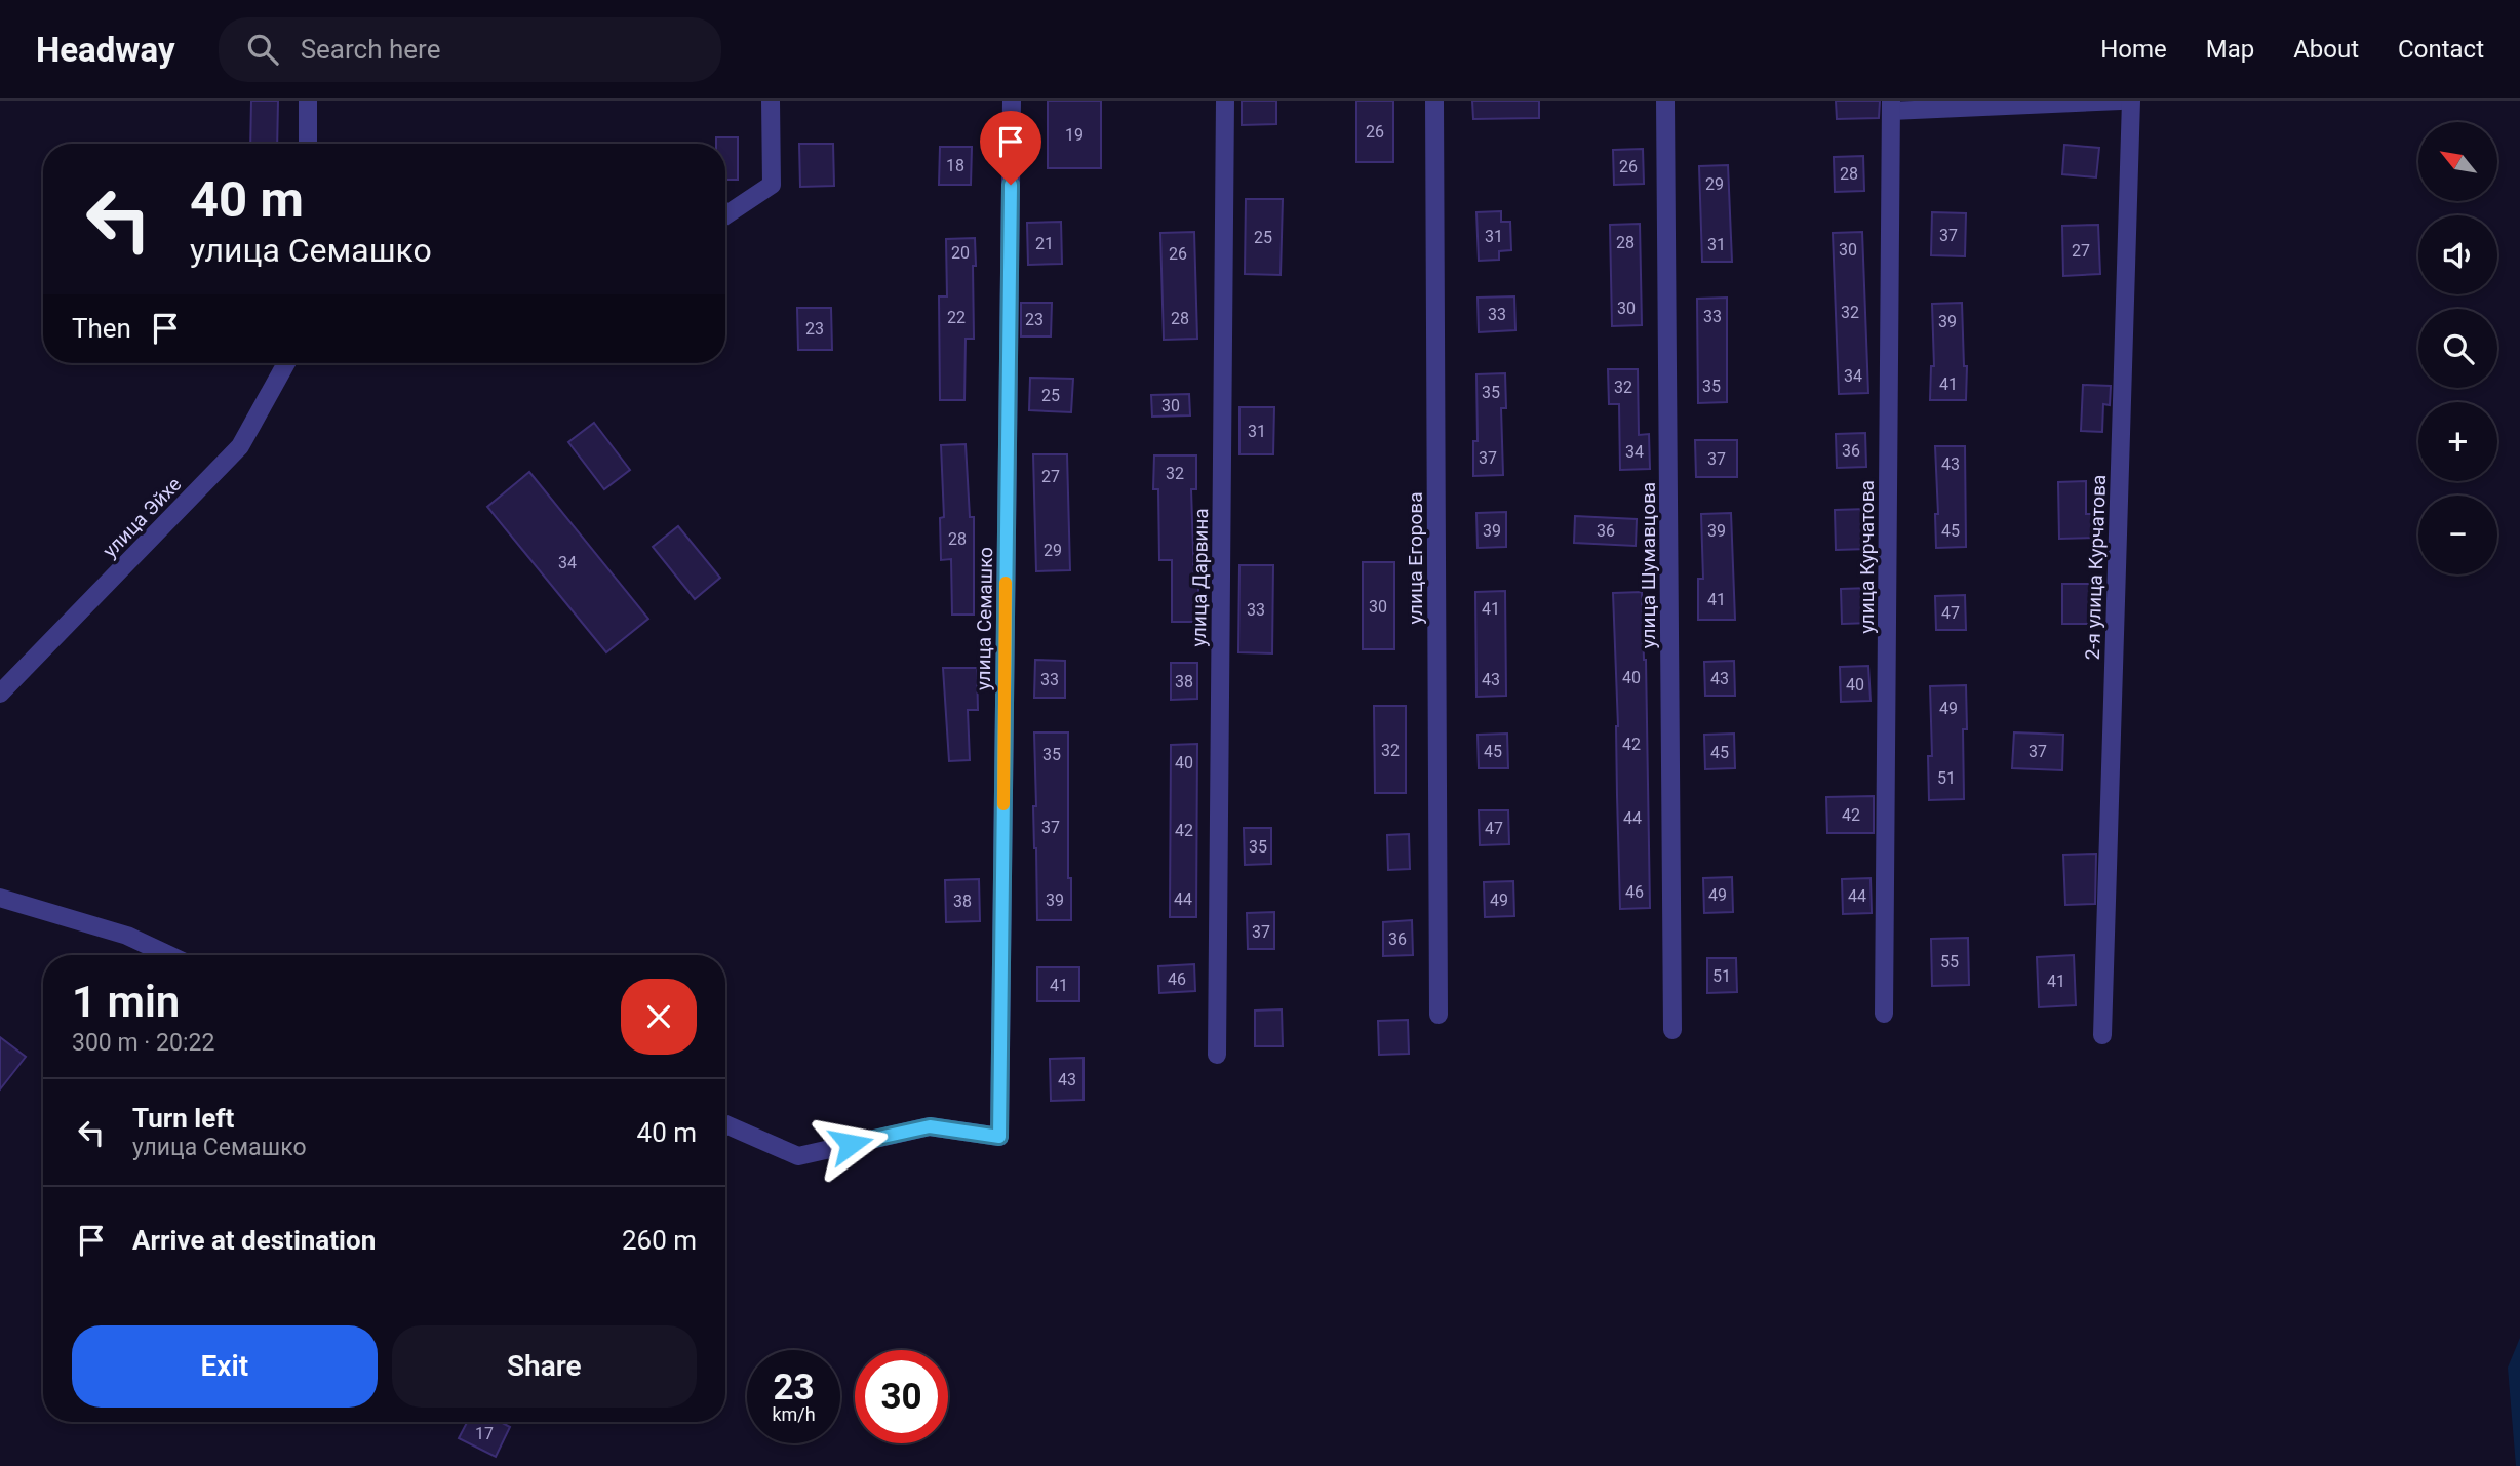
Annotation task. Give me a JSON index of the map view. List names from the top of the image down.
{
  "streets": {
    "street": [
      "улица Эйхе",
      "улица Курчатова",
      "улица Егорова",
      "улица Шумавцова",
      "2-я улица Курчатова",
      "улица Дарвина",
      "улица Семашко"
    ]
  },
  "house_numbers": [
    "26",
    "19",
    "18",
    "26",
    "28",
    "29",
    "37",
    "31",
    "25",
    "28",
    "21",
    "31",
    "30",
    "27",
    "20",
    "26",
    "30",
    "32",
    "33",
    "33",
    "22",
    "28",
    "23",
    "39",
    "23",
    "34",
    "41",
    "35",
    "32",
    "35",
    "25",
    "30",
    "31",
    "36",
    "34",
    "37",
    "37",
    "43",
    "32",
    "27",
    "39",
    "36",
    "39",
    "45",
    "28",
    "29",
    "34",
    "41",
    "30",
    "41",
    "33",
    "47",
    "40",
    "43",
    "33",
    "43",
    "38",
    "40",
    "49",
    "42",
    "32",
    "45",
    "37",
    "45",
    "35",
    "40",
    "51",
    "42",
    "44",
    "37",
    "47",
    "42",
    "35",
    "46",
    "49",
    "44",
    "44",
    "39",
    "49",
    "38",
    "37",
    "36",
    "55",
    "51",
    "46",
    "41",
    "41",
    "43",
    "17"
  ],
  "north": "top left",
  "page": {
    "header": "Headway",
    "search": "Search here",
    "nav": [
      "Home",
      "Map",
      "About",
      "Contact"
    ],
    "map_buttons": ["+", "−"],
    "turn": ["40 m", "улица Семашко"],
    "then": "Then",
    "heading": ["1 min", "300 m · 20:22"],
    "list": [
      {
        "name": "Turn left",
        "note": "улица Семашко",
        "value": "40 m"
      },
      {
        "name": "Arrive at destination",
        "value": "260 m"
      }
    ],
    "buttons": ["Exit", "Share"],
    "speed": "23 km/h",
    "limit": "30"
  }
}
